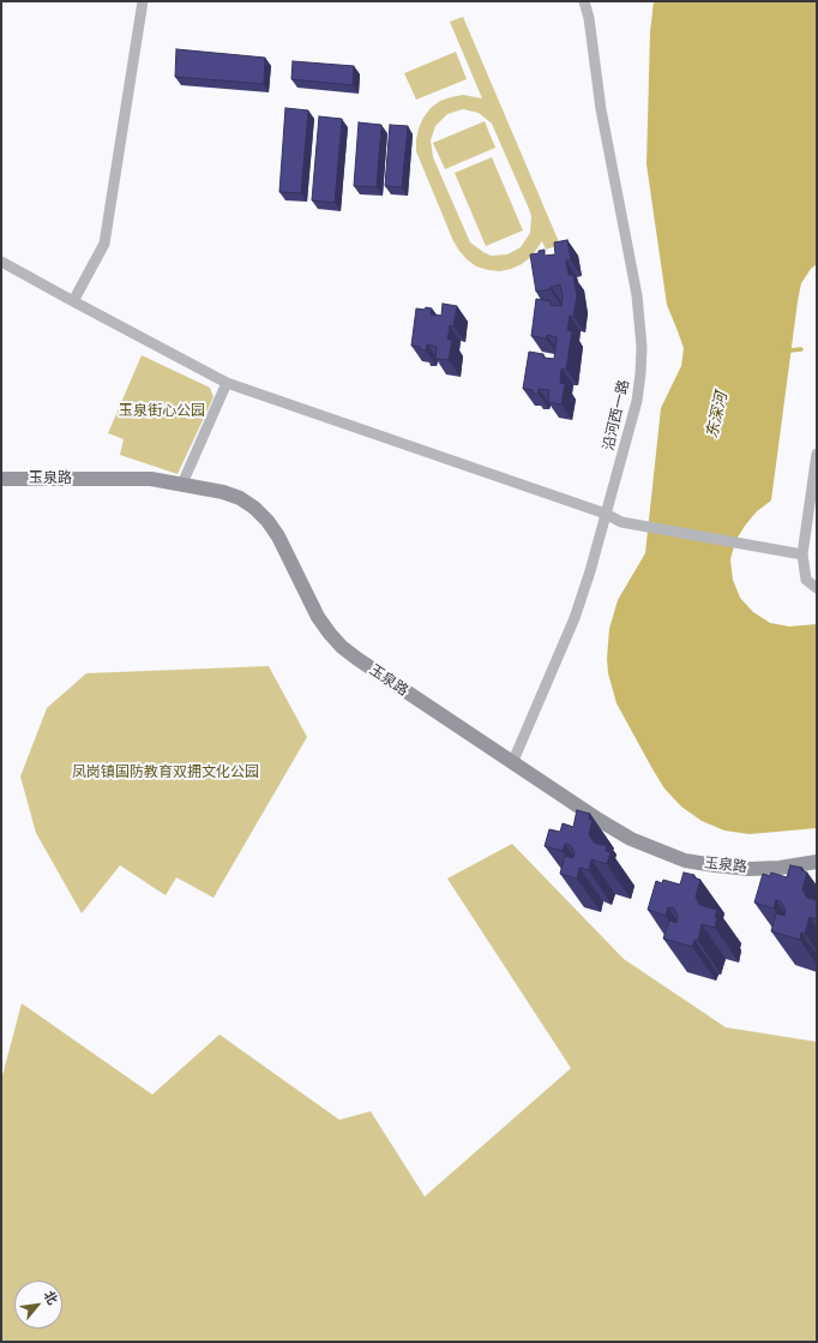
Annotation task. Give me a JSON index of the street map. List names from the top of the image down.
{
  "streets": {
    "street": ["沿河西一路", "玉泉路"]
  },
  "crossings": [
    ["沿河西一路", "玉泉路"]
  ],
  "water": ["东深河"],
  "parks": ["玉泉街心公园", "凤岗镇国防教育双拥文化公园"],
  "north": "top right"
}
